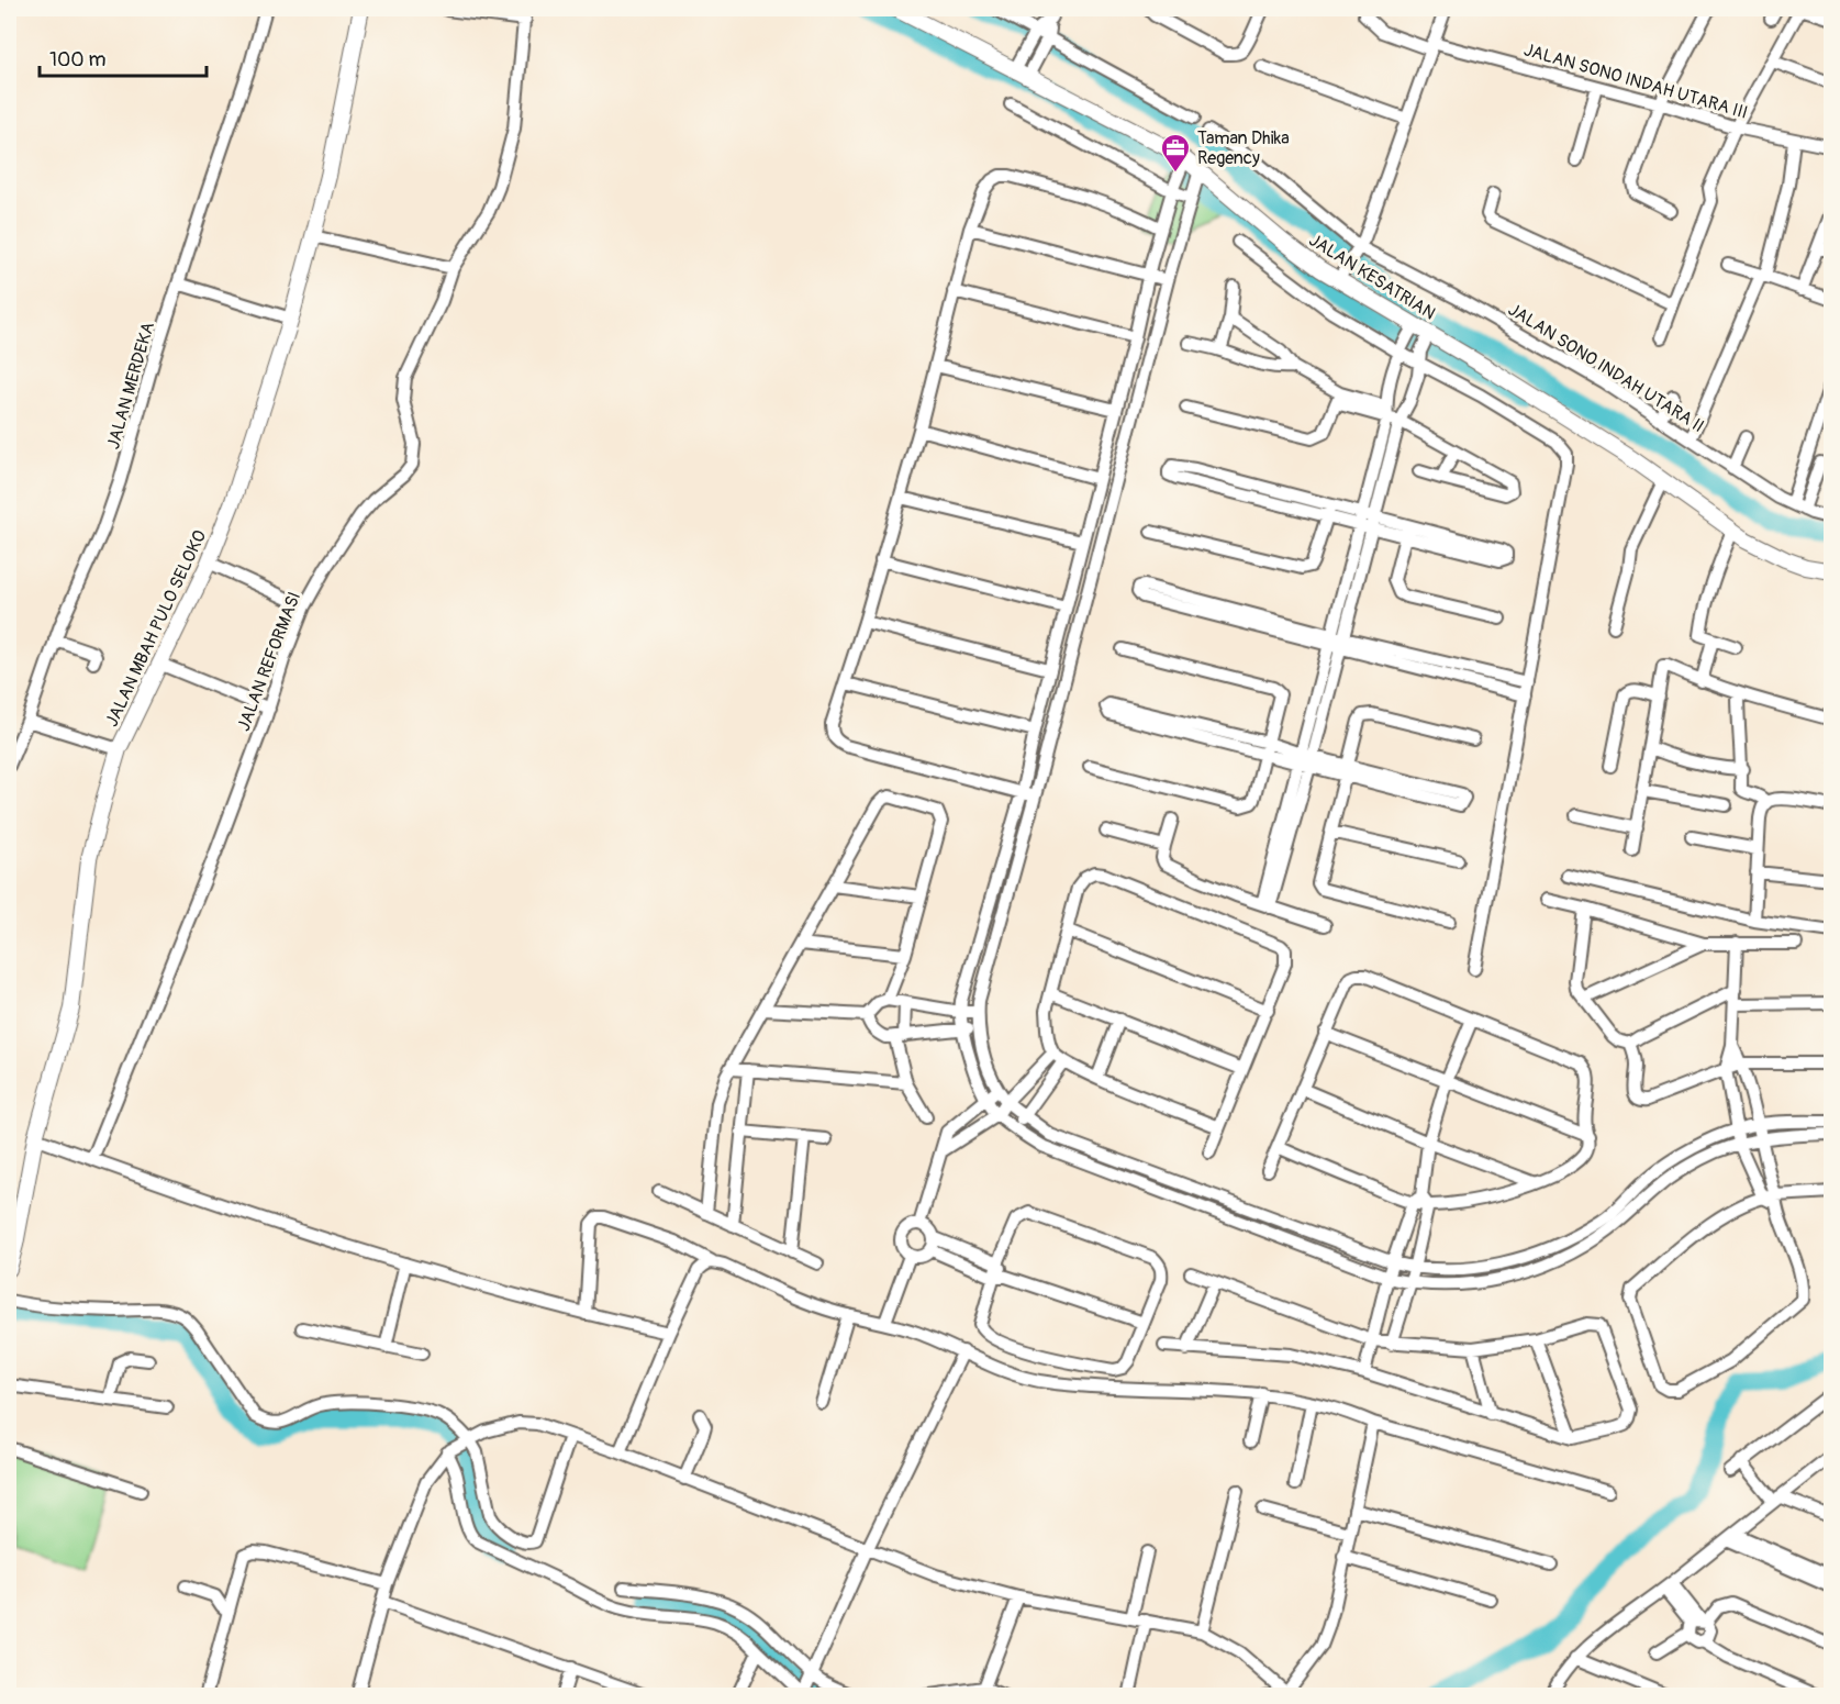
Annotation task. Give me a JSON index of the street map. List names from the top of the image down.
{
  "streets": {
    "street": [
      "JALAN SONO INDAH UTARA III",
      "JALAN KESATRIAN",
      "JALAN SONO INDAH UTARA II",
      "JALAN MERDEKA",
      "JALAN MBAH PULO SELOKO",
      "JALAN REFORMASI"
    ]
  },
  "places": {
    "office": ["Taman Dhika Regency"]
  },
  "scale_bar": "100 m"
}
